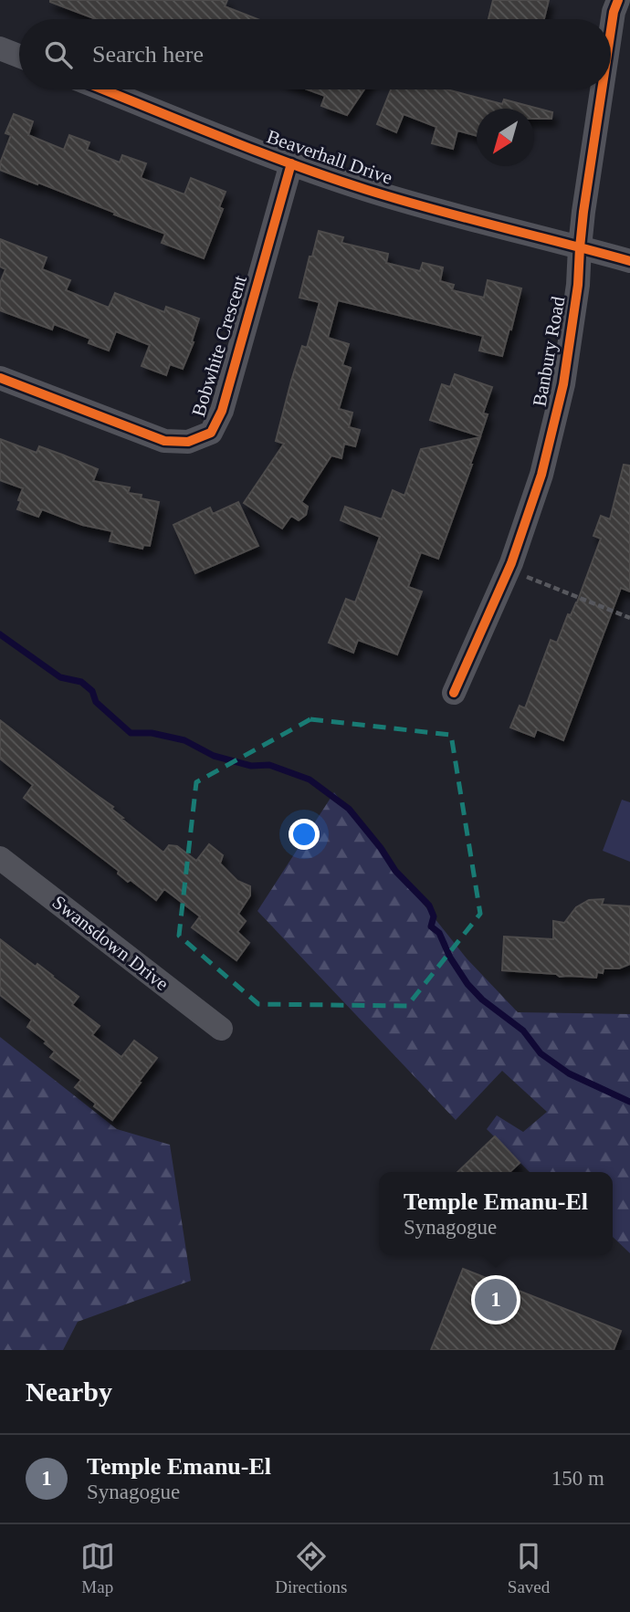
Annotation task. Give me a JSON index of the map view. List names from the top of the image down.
{
  "streets": {
    "street": [
      "Beaverhall Drive",
      "Bobwhite Crescent",
      "Banbury Road",
      "Swansdown Drive"
    ]
  },
  "crossings": [
    ["Beaverhall Drive", "Bobwhite Crescent"],
    ["Beaverhall Drive", "Banbury Road"]
  ],
  "north": "bottom left",
  "page": {
    "search": "Search here",
    "popup": ["Temple Emanu-El", "Synagogue"],
    "pins": "1",
    "heading": "Nearby",
    "list": [
      {
        "mark": "1",
        "name": "Temple Emanu-El",
        "note": "Synagogue",
        "value": "150 m"
      }
    ],
    "nav": ["Map", "Directions", "Saved"]
  }
}
